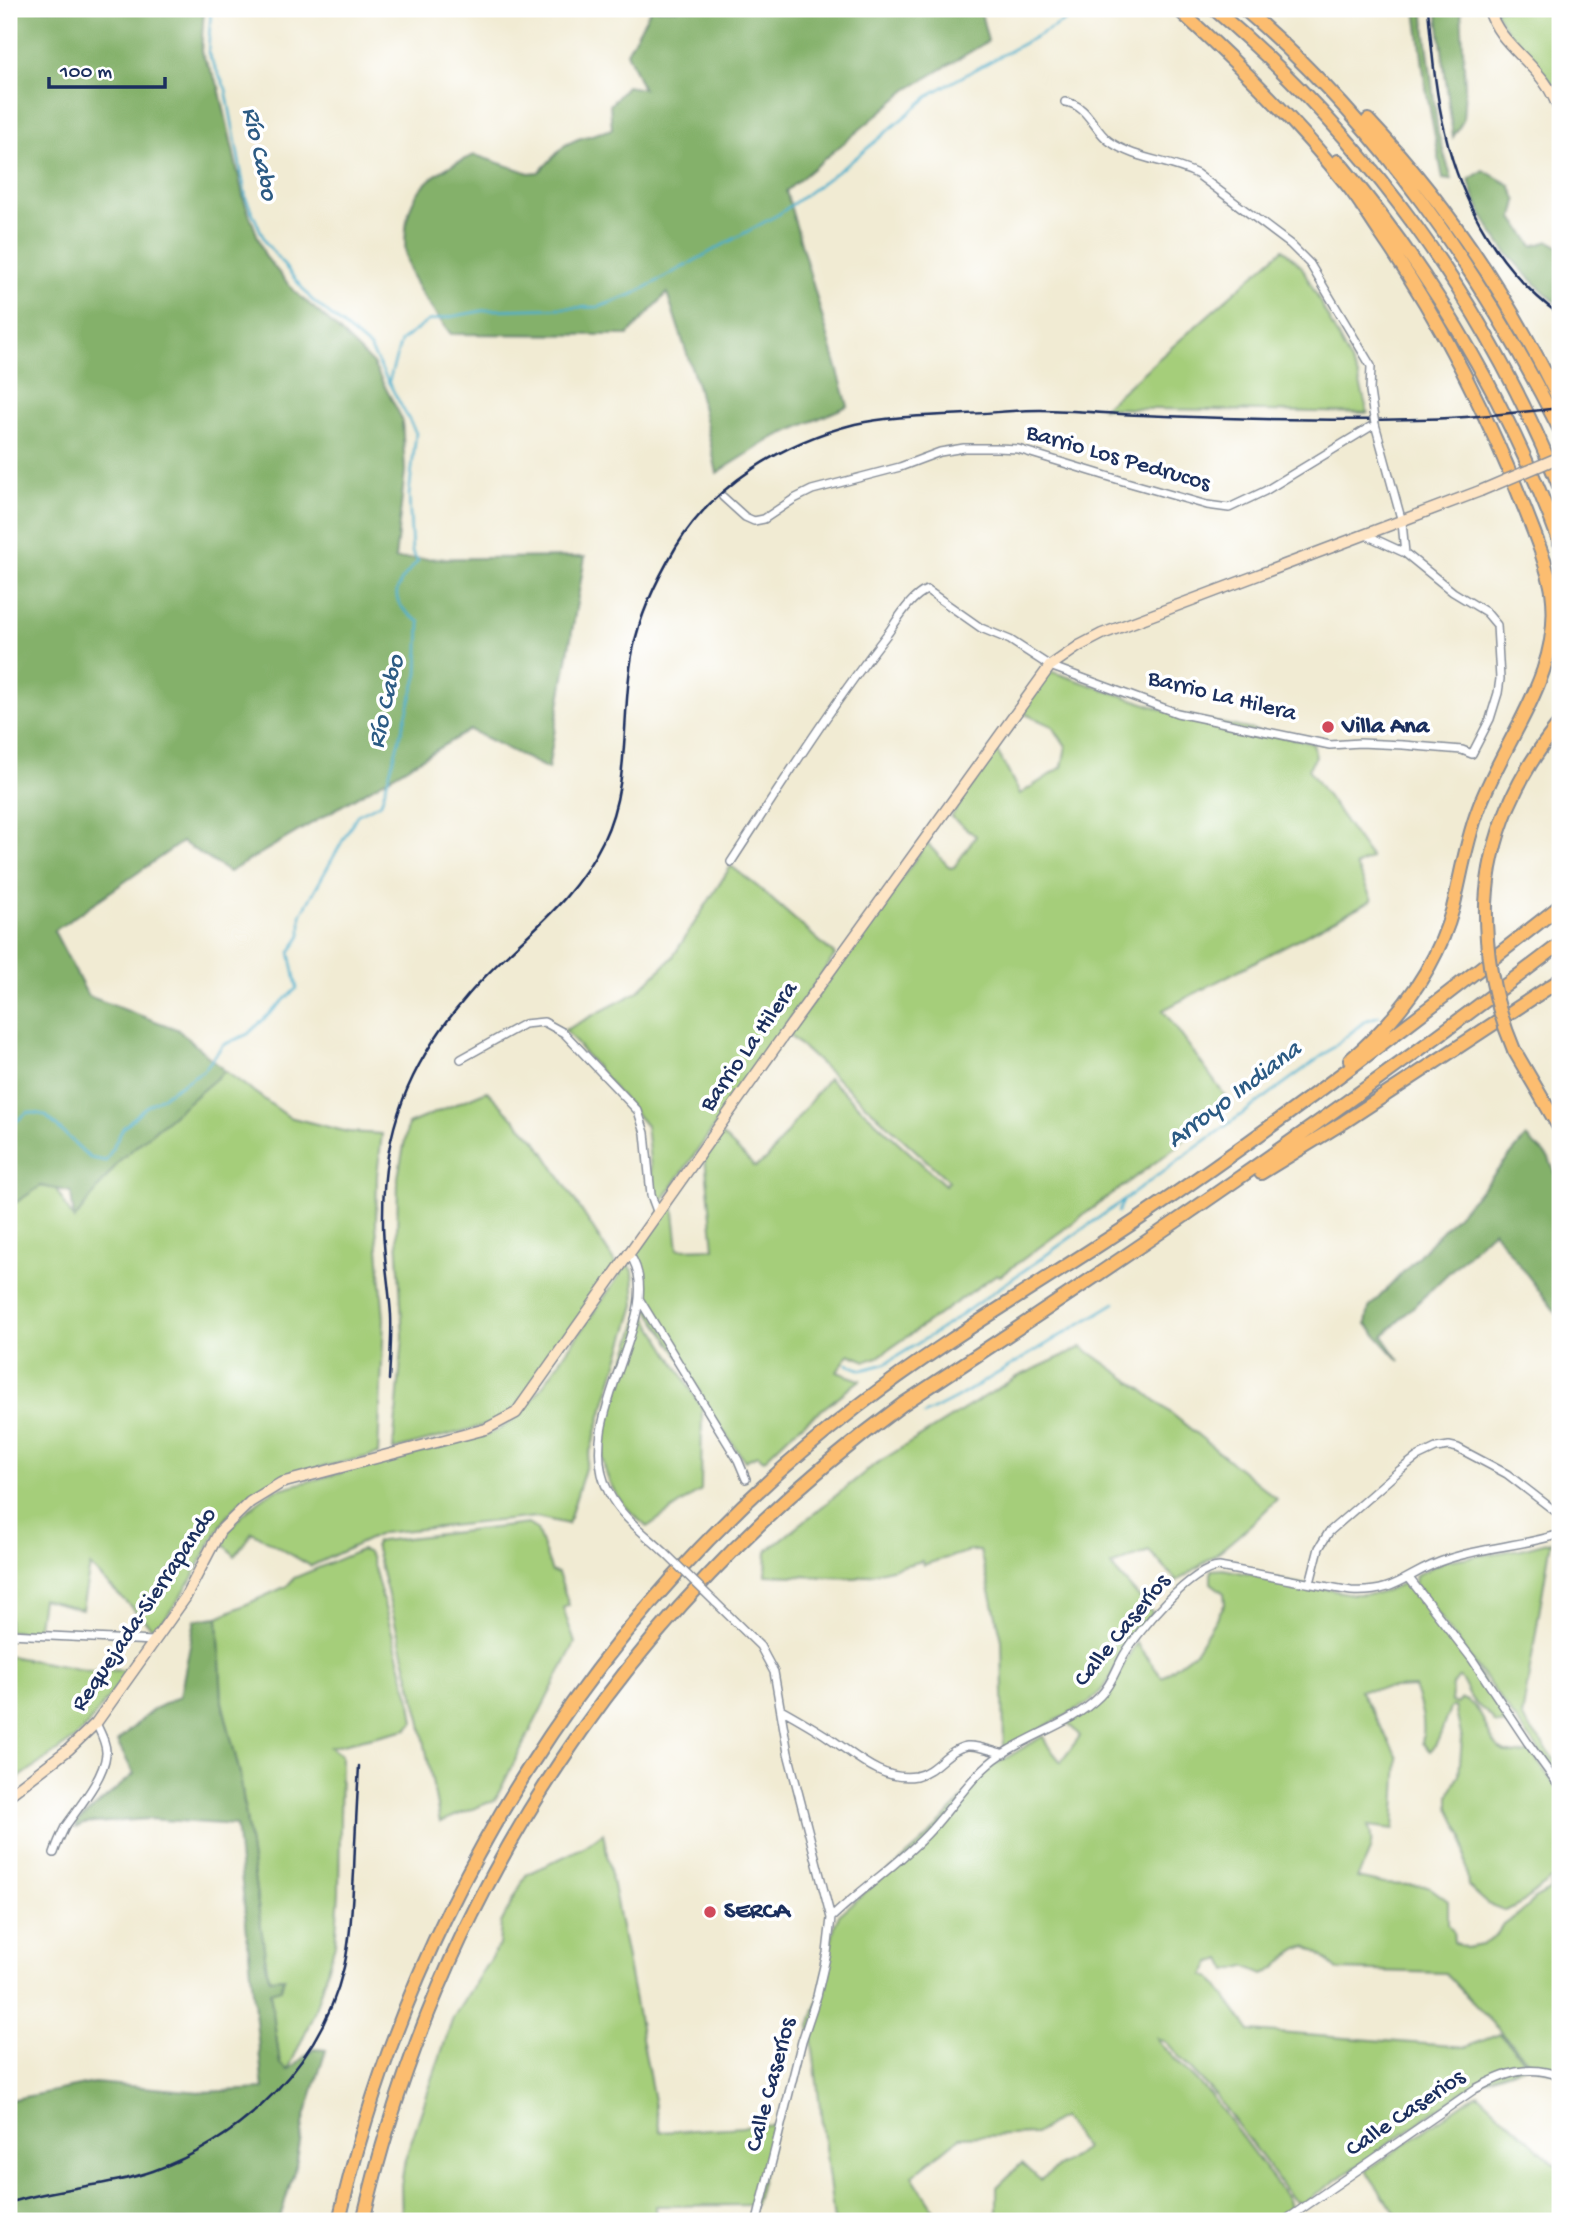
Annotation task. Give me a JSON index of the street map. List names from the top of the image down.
{
  "streets": {
    "street": [
      "Barrio Los Pedrucos",
      "Barrio La Hilera",
      "Requejada-Sierrapando",
      "Calle Caseríos",
      "Calle Caserios"
    ]
  },
  "crossings": [
    ["Barrio La Hilera", "Requejada-Sierrapando"]
  ],
  "water": ["Río Cabo", "Arroyo Indiana"],
  "places": ["Villa Ana", "SERCA"],
  "scale_bar": "100 m"
}
